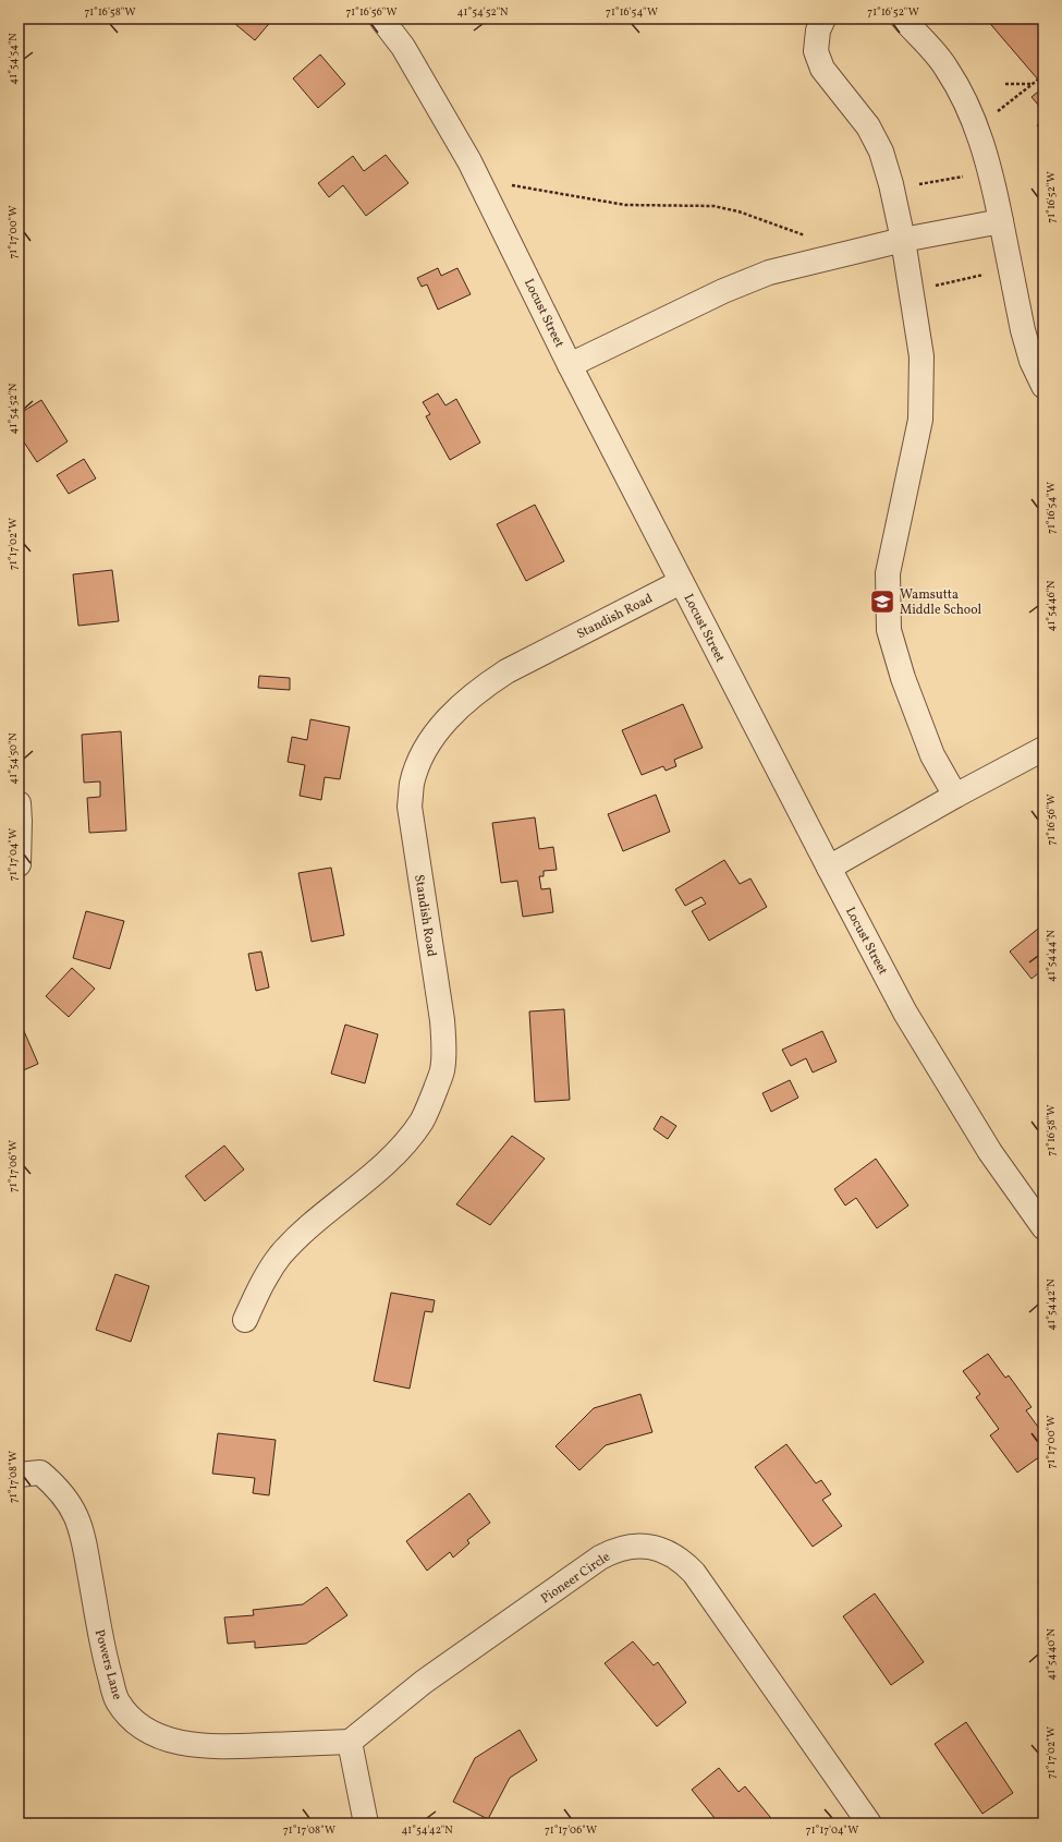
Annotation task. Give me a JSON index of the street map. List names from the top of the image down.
{
  "streets": {
    "street": [
      "Locust Street",
      "Standish Road",
      "Pioneer Circle",
      "Powers Lane"
    ]
  },
  "crossings": [
    ["Locust Street", "Standish Road"],
    ["Pioneer Circle", "Powers Lane"]
  ],
  "places": {
    "school or university": ["Wamsutta Middle School"]
  },
  "coordinates": [
    "71°16'58\"W",
    "71°16'56\"W",
    "41°54'52\"N",
    "71°16'54\"W",
    "71°16'52\"W",
    "41°54'54\"N",
    "71°17'00\"W",
    "71°17'02\"W",
    "41°54'46\"N",
    "41°54'50\"N",
    "71°17'04\"W",
    "41°54'44\"N",
    "71°17'06\"W",
    "41°54'42\"N",
    "71°17'08\"W",
    "41°54'40\"N"
  ]
}
